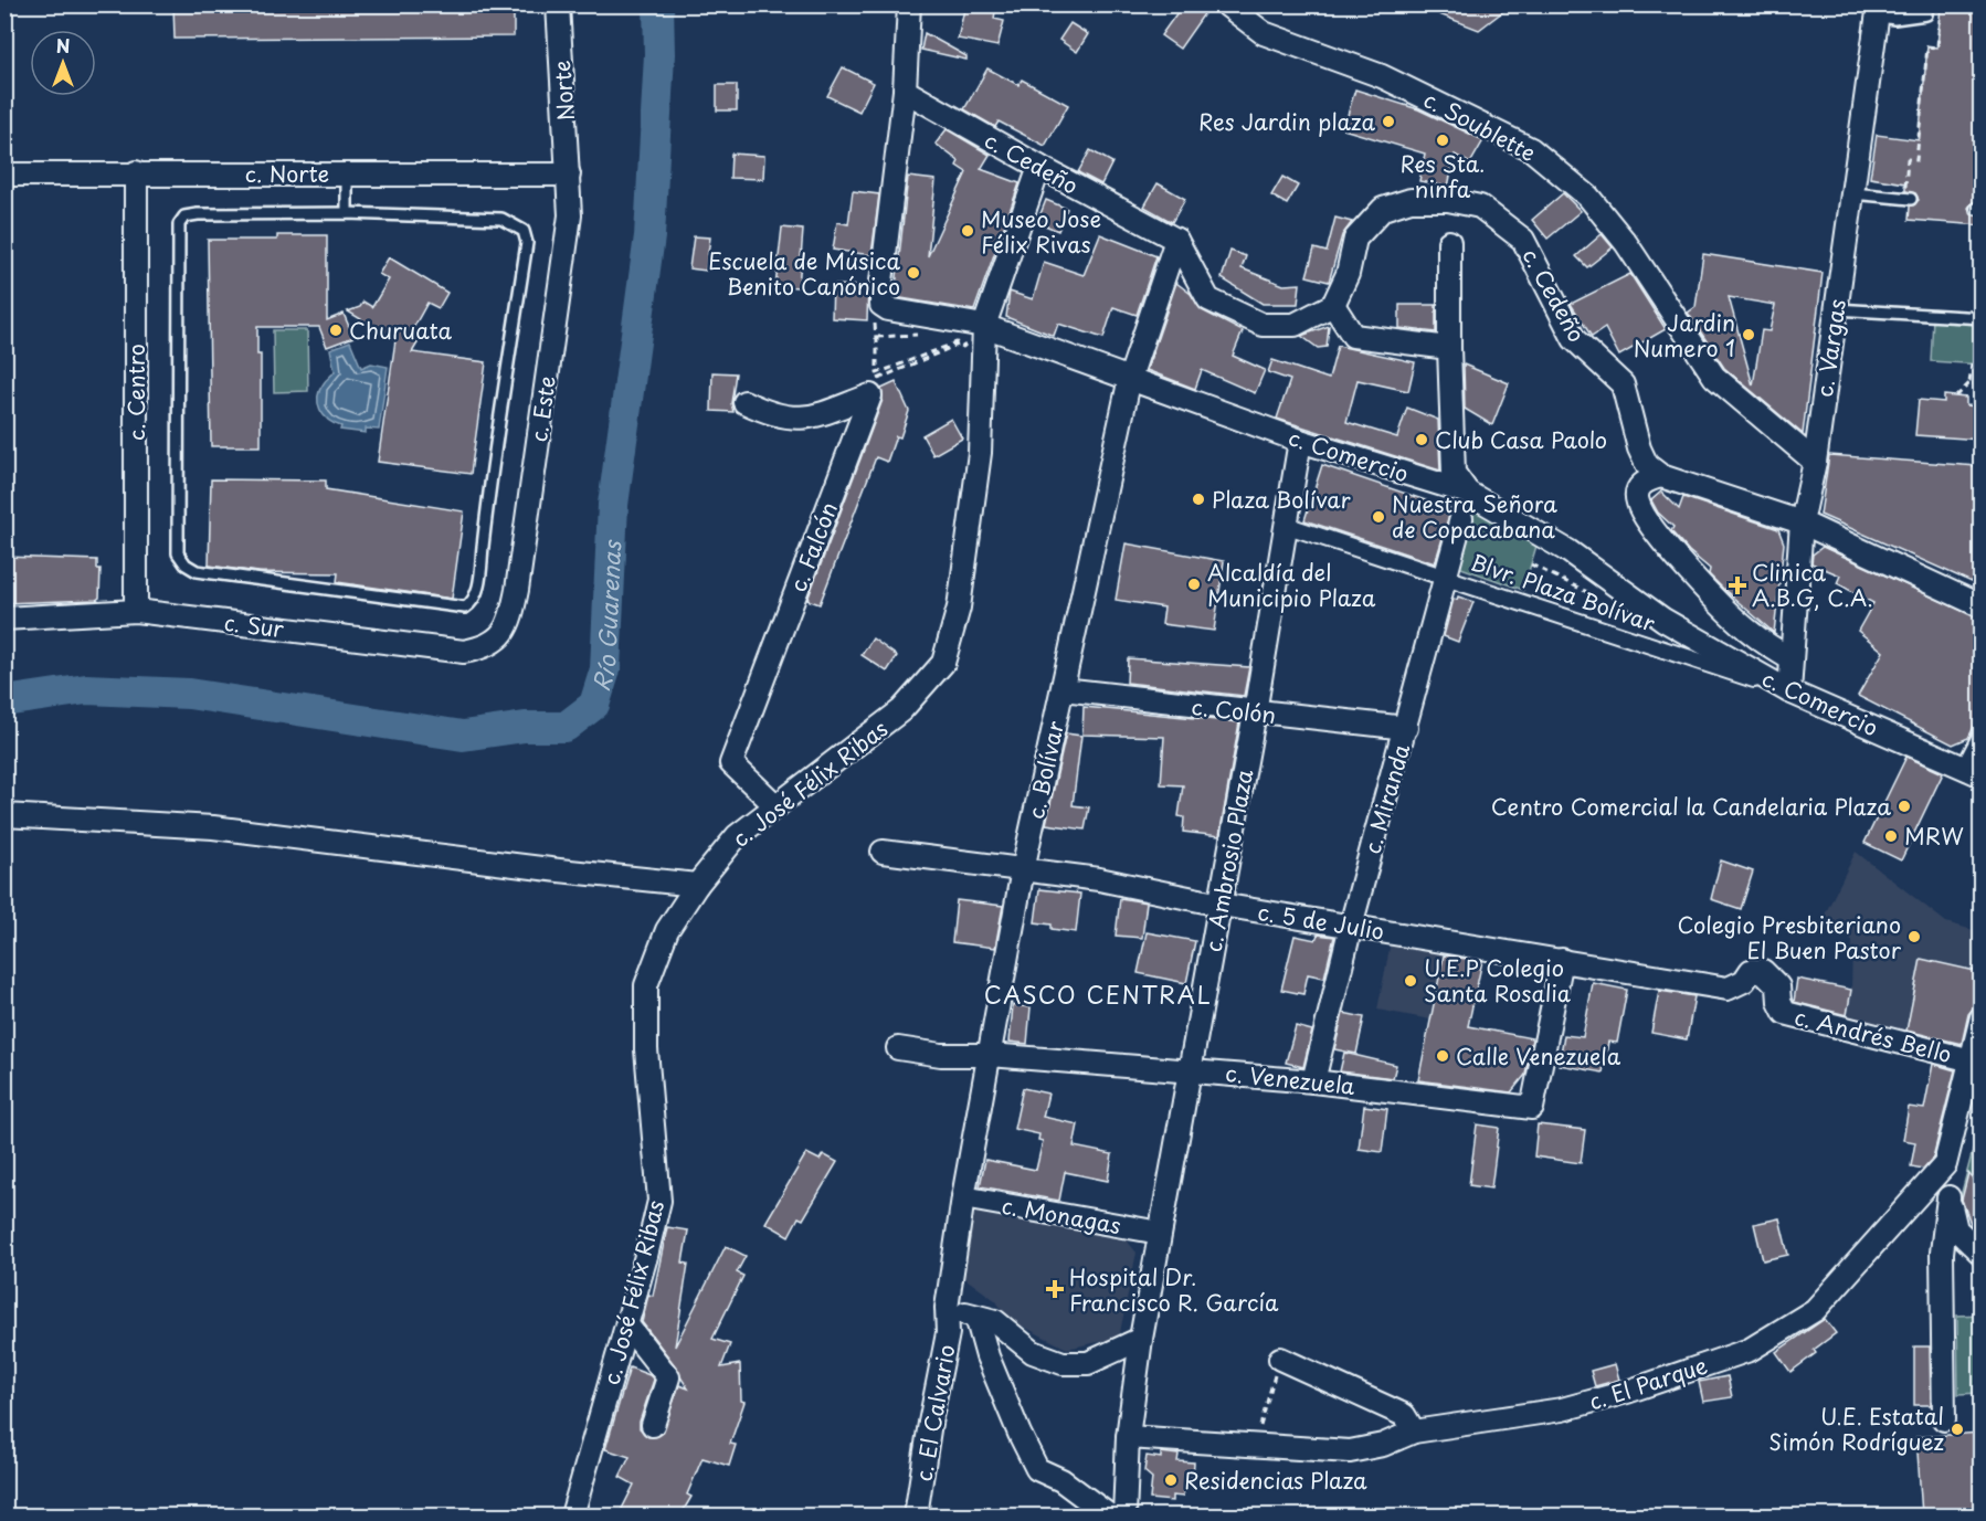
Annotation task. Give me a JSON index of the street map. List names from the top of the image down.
{
  "streets": {
    "street": [
      "Norte",
      "c. Soublette",
      "c. Cedeño",
      "c. Norte",
      "c. Vargas",
      "c. Centro",
      "c. Este",
      "c. Comercio",
      "c. Falcón",
      "Blvr. Plaza Bolívar",
      "c. Sur",
      "c. Colón",
      "c. Bolívar",
      "c. José Félix Ribas",
      "c. Miranda",
      "c. Ambrosio Plaza",
      "c. 5 de Julio",
      "c. Andrés Bello",
      "c. Venezuela",
      "c. Monagas",
      "c. El Parque",
      "c. El Calvario"
    ]
  },
  "crossings": [
    ["Norte", "c. Norte"],
    ["Norte", "c. Este"],
    ["c. Soublette", "c. Vargas"],
    ["c. Cedeño", "c. Bolívar"],
    ["c. Cedeño", "c. José Félix Ribas"],
    ["c. Norte", "c. Centro"],
    ["c. Norte", "c. Este"],
    ["c. Vargas", "c. Comercio"],
    ["c. Vargas", "Blvr. Plaza Bolívar"],
    ["c. Centro", "c. Sur"],
    ["c. Este", "c. Sur"],
    ["c. Comercio", "Blvr. Plaza Bolívar"],
    ["c. Comercio", "c. Bolívar"],
    ["c. Comercio", "c. José Félix Ribas"],
    ["c. Comercio", "c. Ambrosio Plaza"],
    ["c. Falcón", "c. José Félix Ribas"],
    ["Blvr. Plaza Bolívar", "c. Miranda"],
    ["Blvr. Plaza Bolívar", "c. Ambrosio Plaza"],
    ["c. Colón", "c. Bolívar"],
    ["c. Colón", "c. Miranda"],
    ["c. Colón", "c. Ambrosio Plaza"],
    ["c. Bolívar", "c. 5 de Julio"],
    ["c. Bolívar", "c. Venezuela"],
    ["c. Bolívar", "c. Monagas"],
    ["c. Bolívar", "c. El Calvario"],
    ["c. Miranda", "c. 5 de Julio"],
    ["c. Miranda", "c. Venezuela"],
    ["c. Ambrosio Plaza", "c. 5 de Julio"],
    ["c. Ambrosio Plaza", "c. Venezuela"],
    ["c. Ambrosio Plaza", "c. Monagas"],
    ["c. Ambrosio Plaza", "c. El Parque"],
    ["c. 5 de Julio", "c. Andrés Bello"],
    ["c. 5 de Julio", "c. Venezuela"],
    ["c. Andrés Bello", "c. El Parque"]
  ],
  "districts": ["CASCO CENTRAL"],
  "water": ["Río Guarenas"],
  "places": {
    "other": [
      "Res Jardin plaza",
      "Res Sta. ninfa",
      "Museo Jose Félix Rivas",
      "Escuela de Música Benito Canónico",
      "Churuata",
      "Jardin Numero 1",
      "Club Casa Paolo",
      "Plaza Bolívar",
      "Nuestra Señora de Copacabana",
      "Alcaldía del Municipio Plaza",
      "Centro Comercial la Candelaria Plaza",
      "MRW",
      "Colegio Presbiteriano El Buen Pastor",
      "U.E.P Colegio Santa Rosalia",
      "Calle Venezuela",
      "U.E. Estatal Simón Rodríguez",
      "Residencias Plaza"
    ],
    "health": ["Clinica A.B.G, C.A.", "Hospital Dr. Francisco R. García"]
  },
  "north": "top"
}
